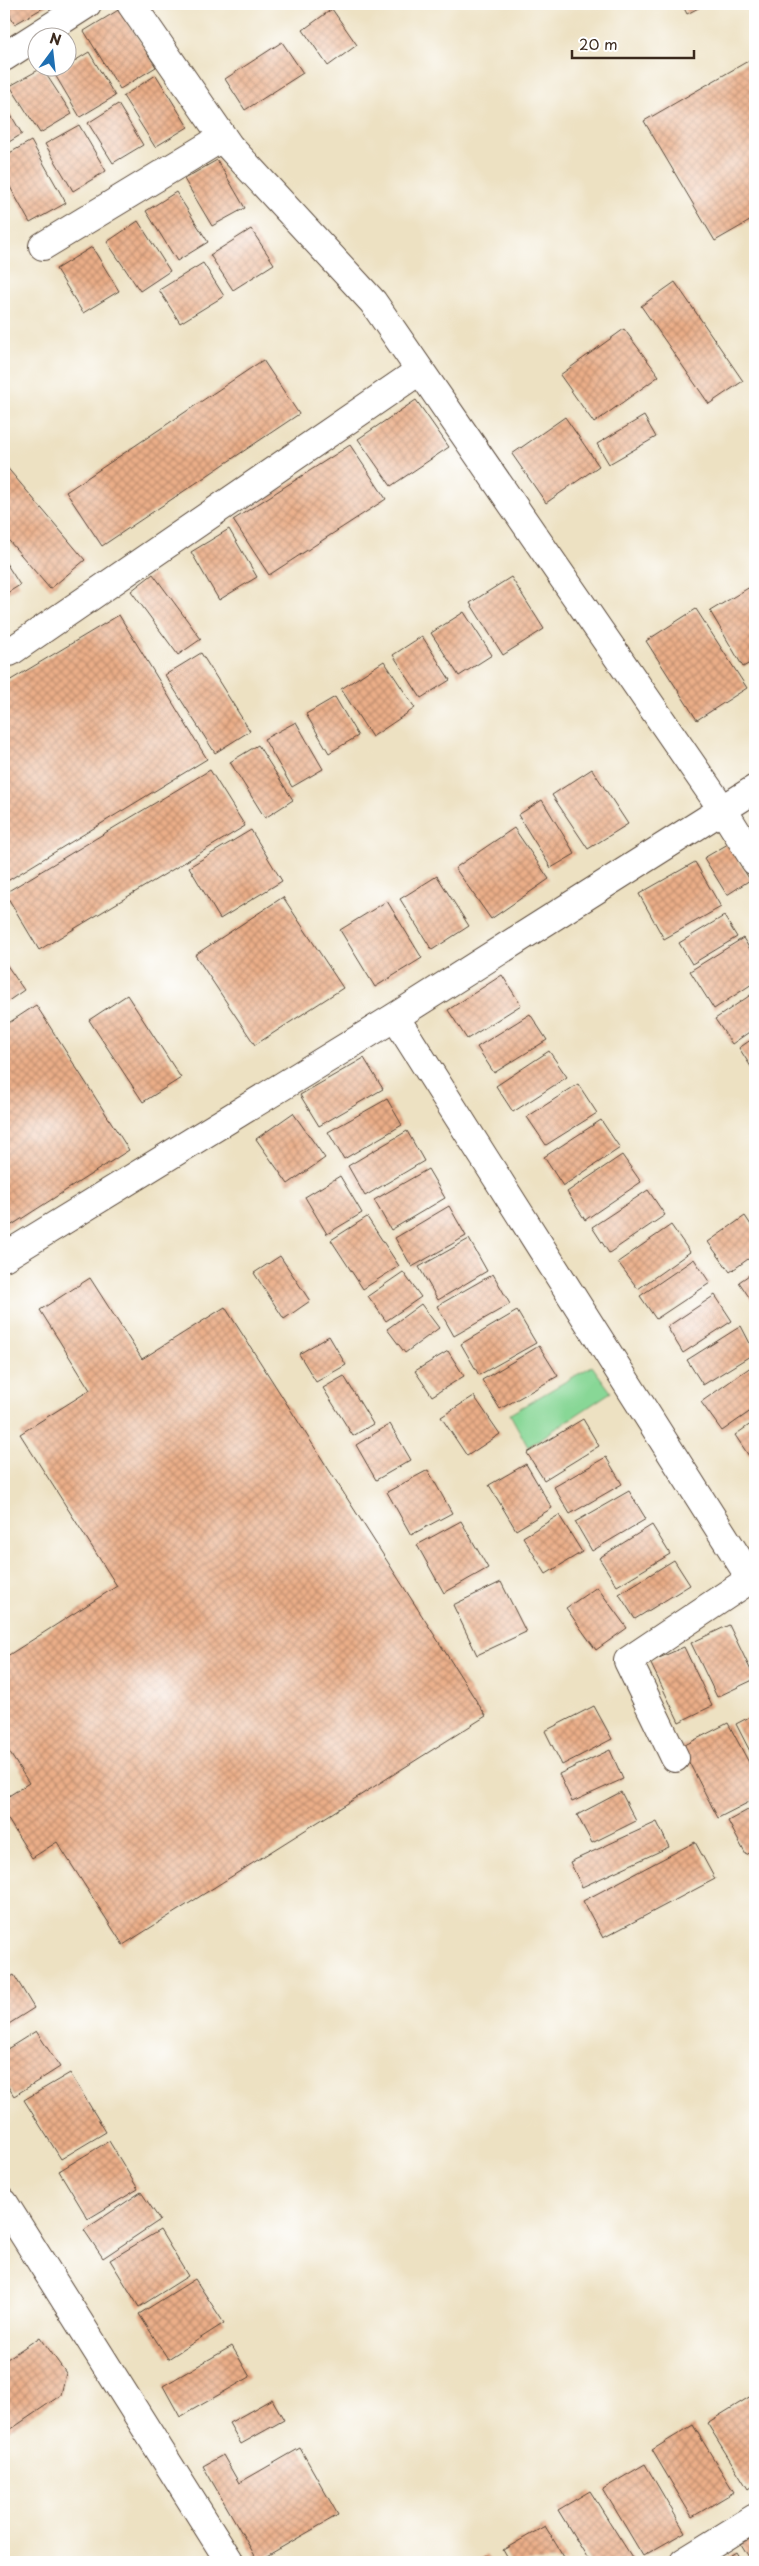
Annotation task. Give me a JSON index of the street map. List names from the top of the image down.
{
  "scale_bar": "20 m",
  "north": "top"
}
